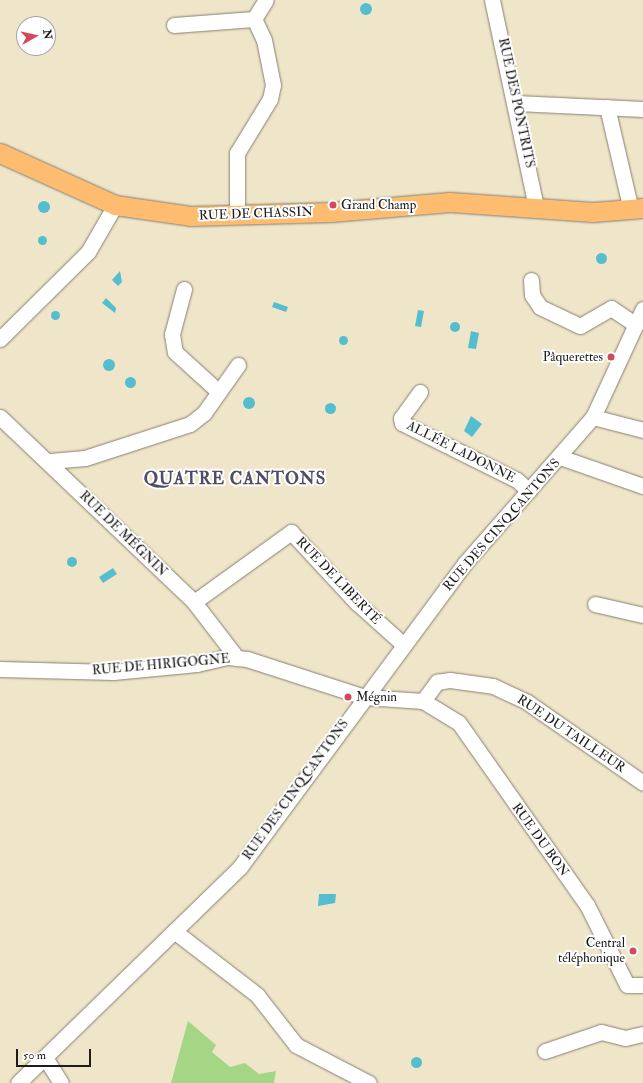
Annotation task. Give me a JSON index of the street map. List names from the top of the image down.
{
  "streets": {
    "main road": ["RUE DE CHASSIN"],
    "street": [
      "RUE DES PONTRITS",
      "ALLÉE LADONNE",
      "RUE DES CINQ CANTONS",
      "RUE DE MÉGNIN",
      "RUE DE LIBERTÉ",
      "RUE DE HIRIGOGNE",
      "RUE DU TAILLEUR",
      "RUE DU BON"
    ]
  },
  "crossings": [
    ["RUE DES PONTRITS", "RUE DE CHASSIN"],
    ["ALLÉE LADONNE", "RUE DES CINQ CANTONS"],
    ["RUE DES CINQ CANTONS", "RUE DE LIBERTÉ"],
    ["RUE DES CINQ CANTONS", "RUE DE HIRIGOGNE"],
    ["RUE DE MÉGNIN", "RUE DE LIBERTÉ"],
    ["RUE DE MÉGNIN", "RUE DE HIRIGOGNE"],
    ["RUE DU TAILLEUR", "RUE DU BON"]
  ],
  "districts": ["QUATRE CANTONS"],
  "places": [
    "Grand Champ",
    "Pâquerettes",
    "Mégnin",
    "Central téléphonique"
  ],
  "scale_bar": "50 m",
  "north": "right"
}
